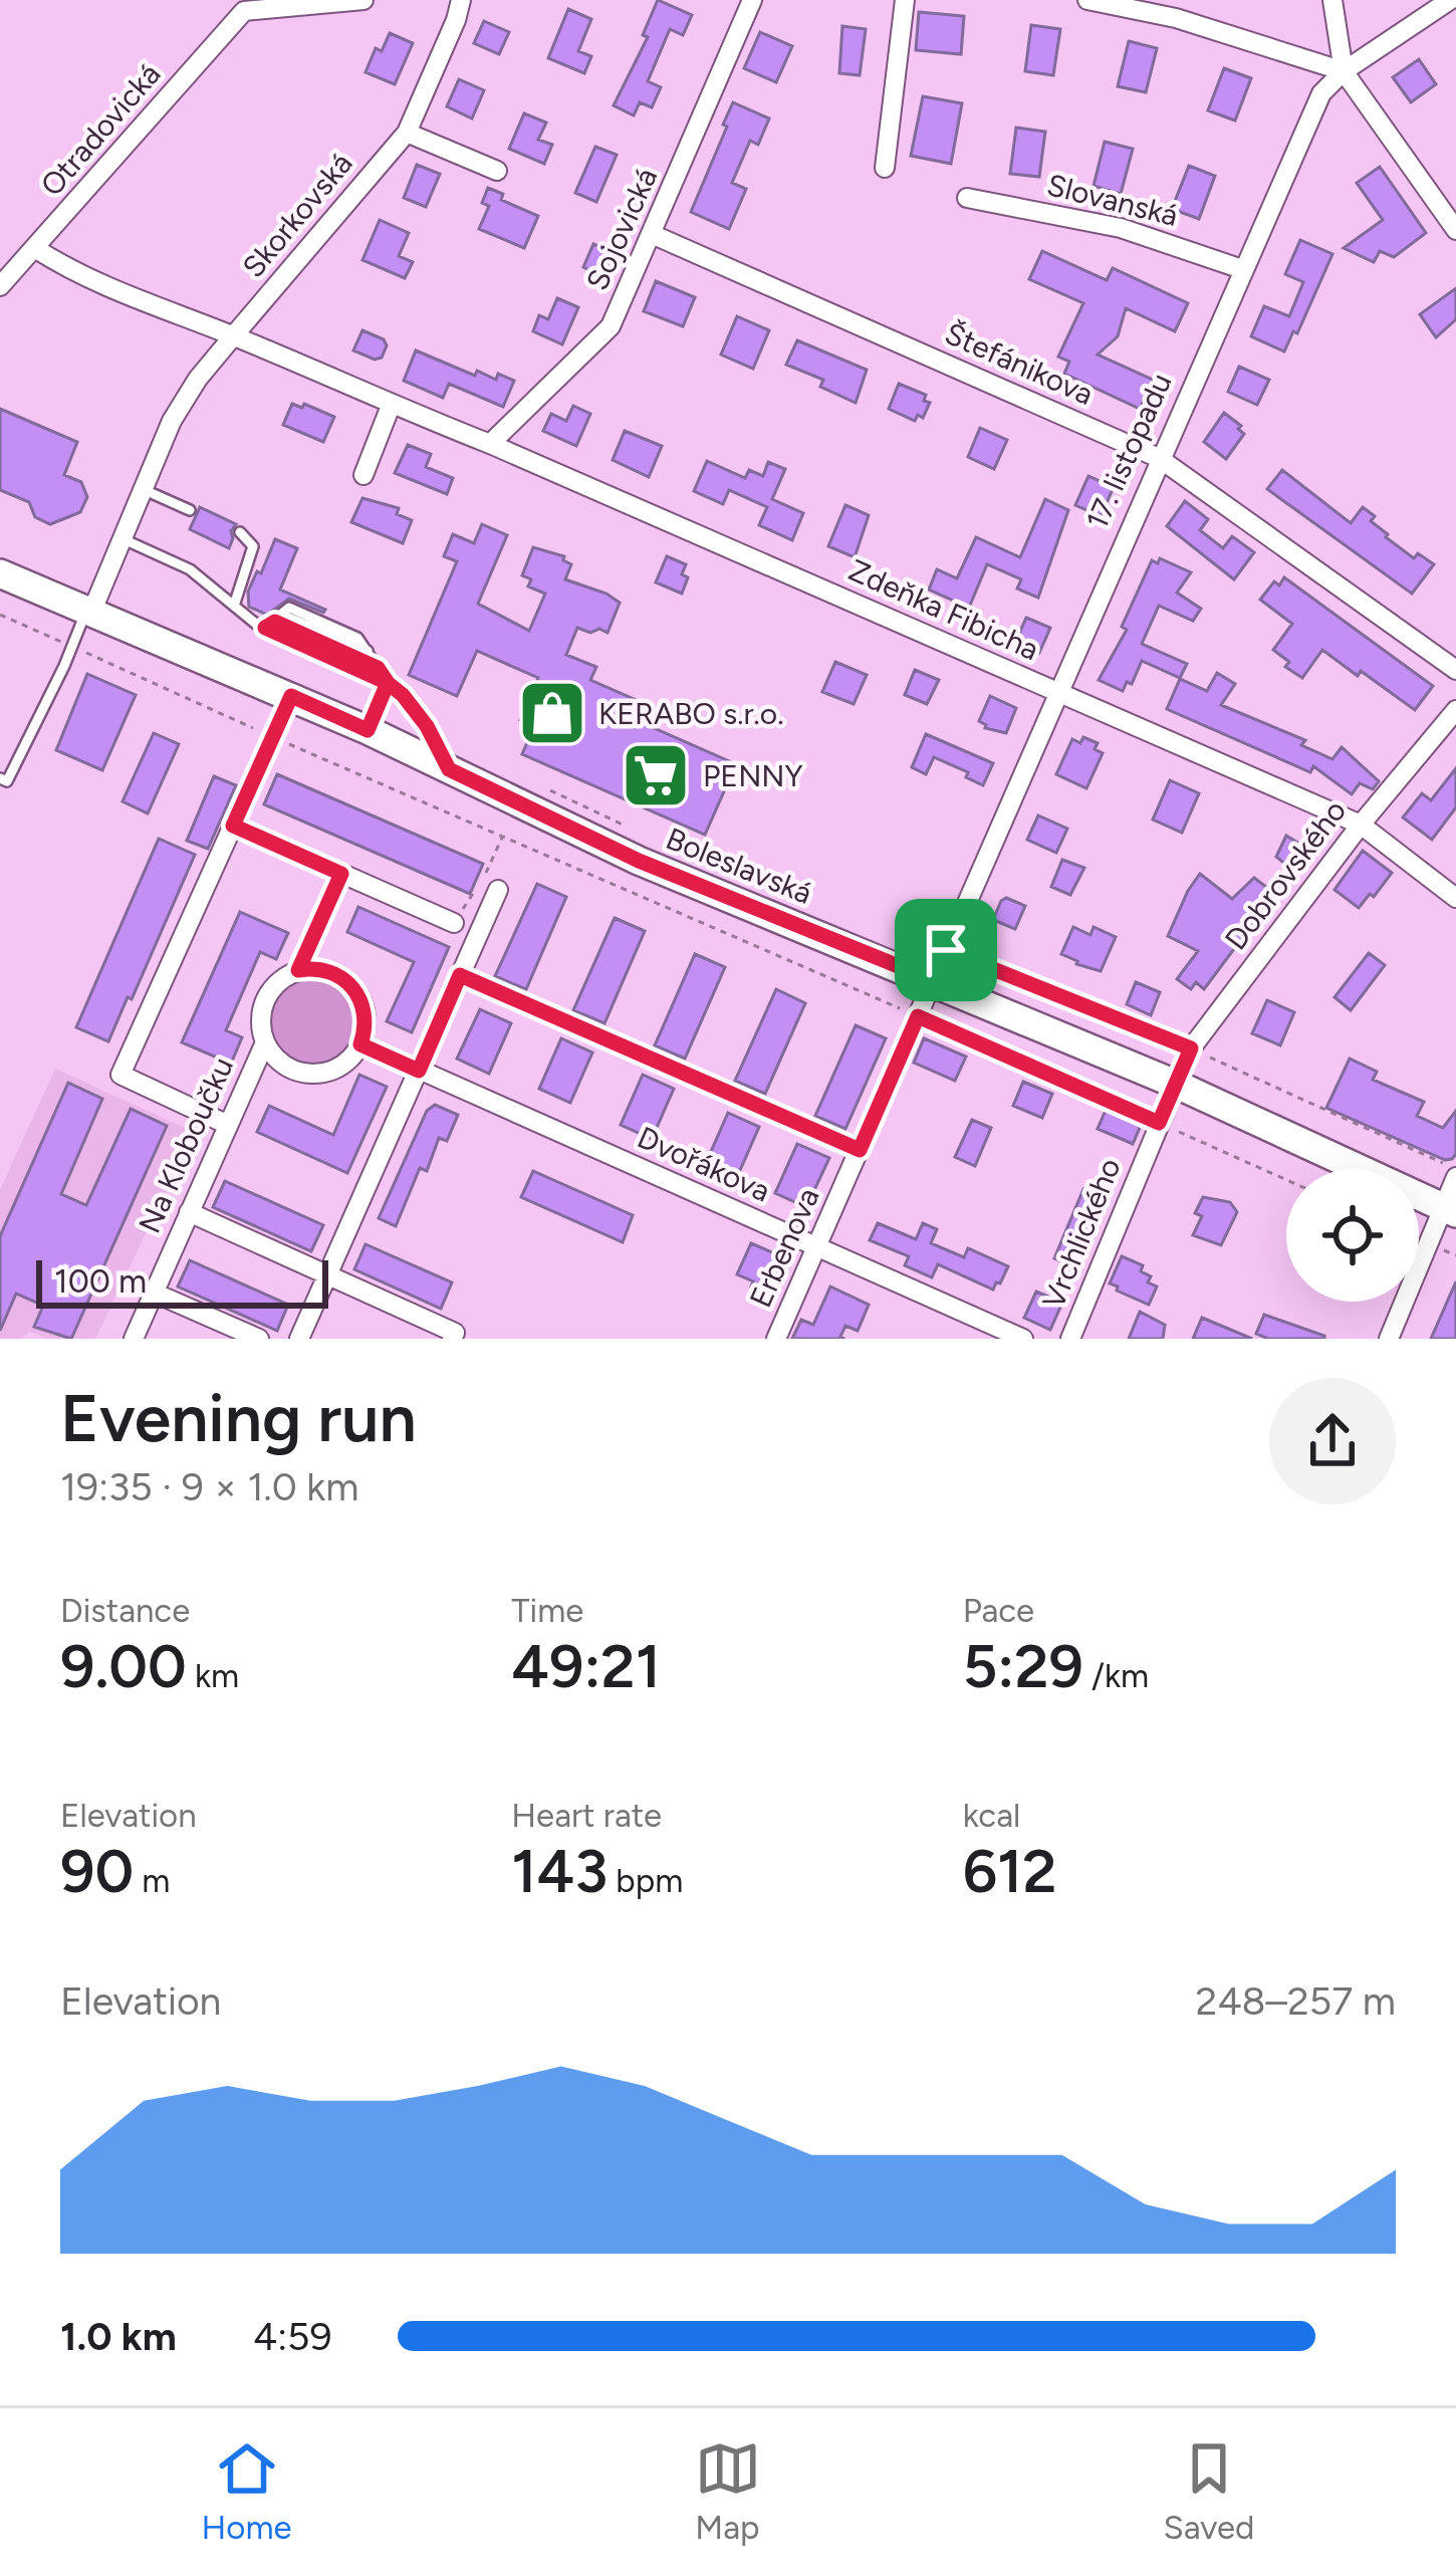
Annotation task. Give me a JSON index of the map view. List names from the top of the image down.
{
  "streets": {
    "main road": ["Boleslavská"],
    "street": [
      "Otradovická",
      "Slovanská",
      "Skorkovská",
      "Sojovická",
      "Štefánikova",
      "17. listopadu",
      "Zdeňka Fibicha",
      "Dobrovského",
      "Na Kloboučku",
      "Dvořákova",
      "Vrchlického",
      "Erbenova"
    ]
  },
  "crossings": [
    ["Otradovická", "Zdeňka Fibicha"],
    ["Slovanská", "17. listopadu"],
    ["Skorkovská", "Zdeňka Fibicha"],
    ["Skorkovská", "Boleslavská"],
    ["Sojovická", "Štefánikova"],
    ["Sojovická", "Zdeňka Fibicha"],
    ["Štefánikova", "17. listopadu"],
    ["17. listopadu", "Zdeňka Fibicha"],
    ["17. listopadu", "Boleslavská"],
    ["17. listopadu", "Erbenova"],
    ["Zdeňka Fibicha", "Dobrovského"],
    ["Boleslavská", "Dobrovského"],
    ["Boleslavská", "Vrchlického"],
    ["Boleslavská", "Erbenova"],
    ["Dobrovského", "Vrchlického"],
    ["Na Kloboučku", "Dvořákova"],
    ["Dvořákova", "Erbenova"]
  ],
  "places": {
    "shop": ["KERABO s.r.o."],
    "supermarket": ["PENNY"]
  },
  "scale_bar": "100 m",
  "page": {
    "scale": "100 m",
    "heading": ["Evening run", "19:35 · 9 × 1.0 km"],
    "stats": [
      ["Distance", "9.00 km"],
      ["Time", "49:21"],
      ["Pace", "5:29 /km"],
      ["Elevation", "90 m"],
      ["Heart rate", "143 bpm"],
      ["kcal", "612"]
    ],
    "chart": ["Elevation", "248–257 m"],
    "list": [
      {
        "name": "1.0 km",
        "note": "4:59"
      }
    ],
    "tabs": ["Home", "Map", "Saved"]
  }
}
